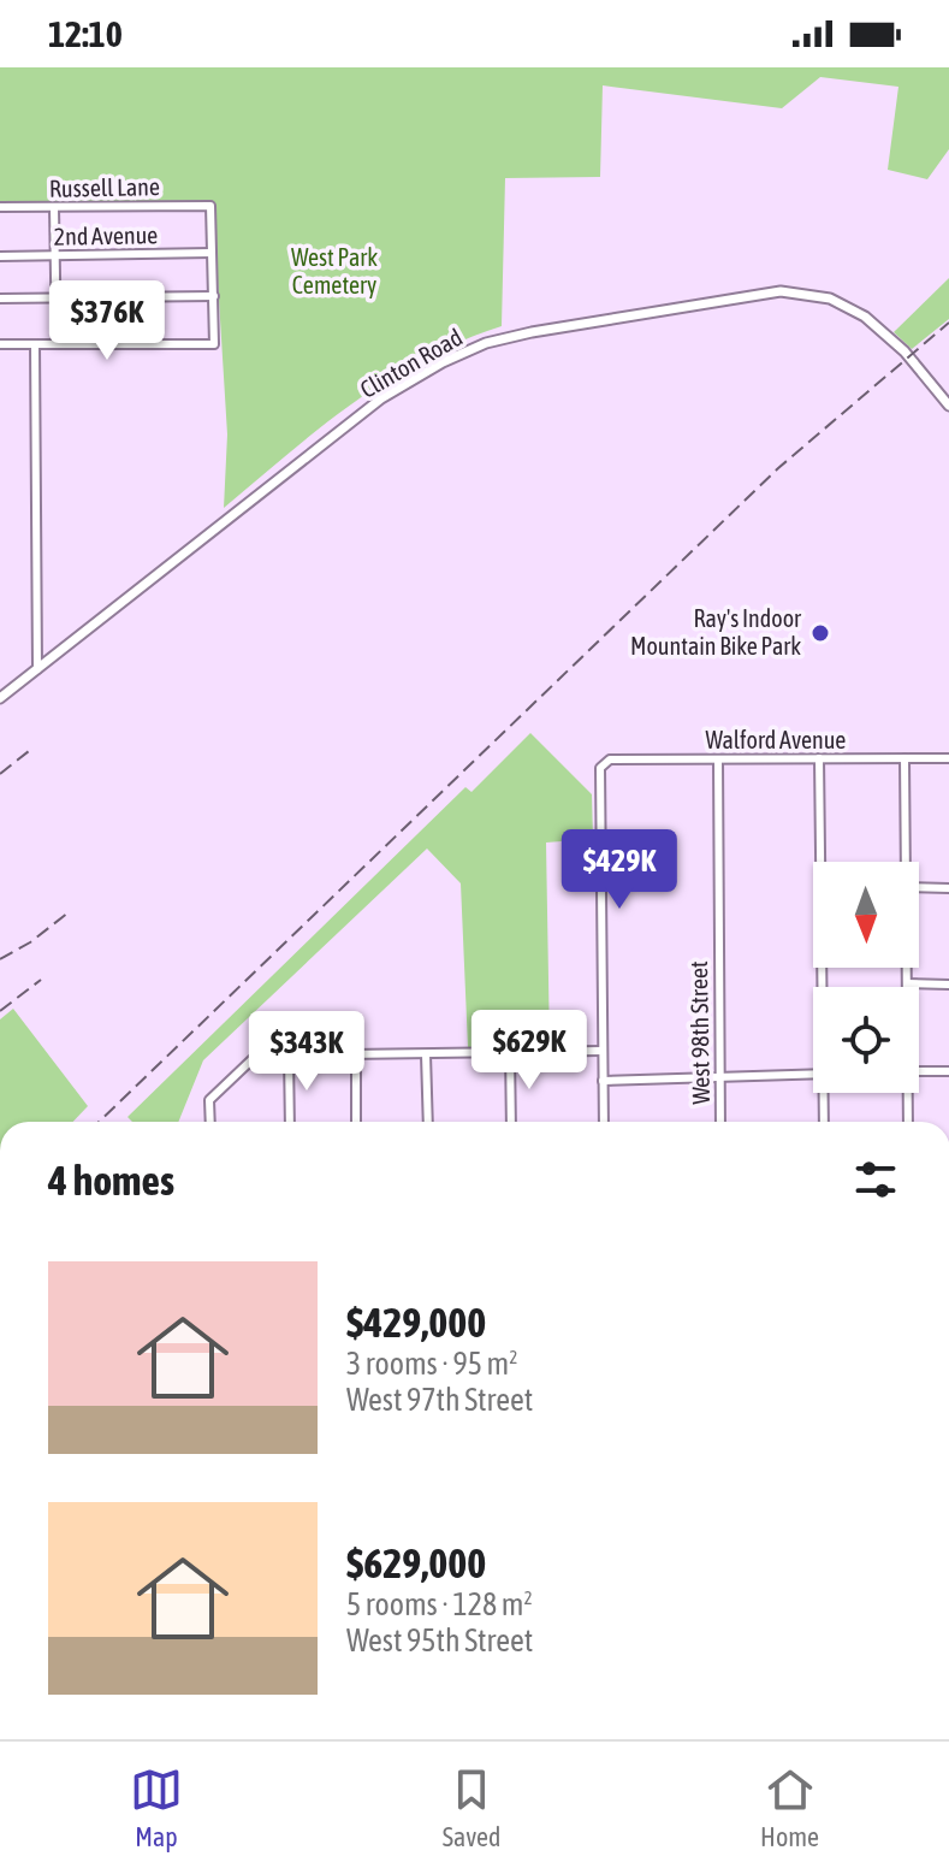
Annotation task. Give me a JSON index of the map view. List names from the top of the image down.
{
  "streets": {
    "street": [
      "Russell Lane",
      "2nd Avenue",
      "Clinton Road",
      "Walford Avenue",
      "West 98th Street"
    ]
  },
  "crossings": [
    ["Russell Lane", "2nd Avenue"],
    ["Walford Avenue", "West 98th Street"]
  ],
  "parks": ["West Park Cemetery"],
  "places": ["Ray's Indoor Mountain Bike Park"],
  "north": "bottom",
  "page": {
    "status": "12:10",
    "price": [
      "$376K",
      "$429K",
      "$629K",
      "$343K"
    ],
    "heading": "4 homes",
    "list": [
      {
        "name": "$429,000",
        "note": "3 rooms · 95 m² · West 97th Street"
      },
      {
        "name": "$629,000",
        "note": "5 rooms · 128 m² · West 95th Street"
      }
    ],
    "tabs": ["Map", "Saved", "Home"]
  }
}
